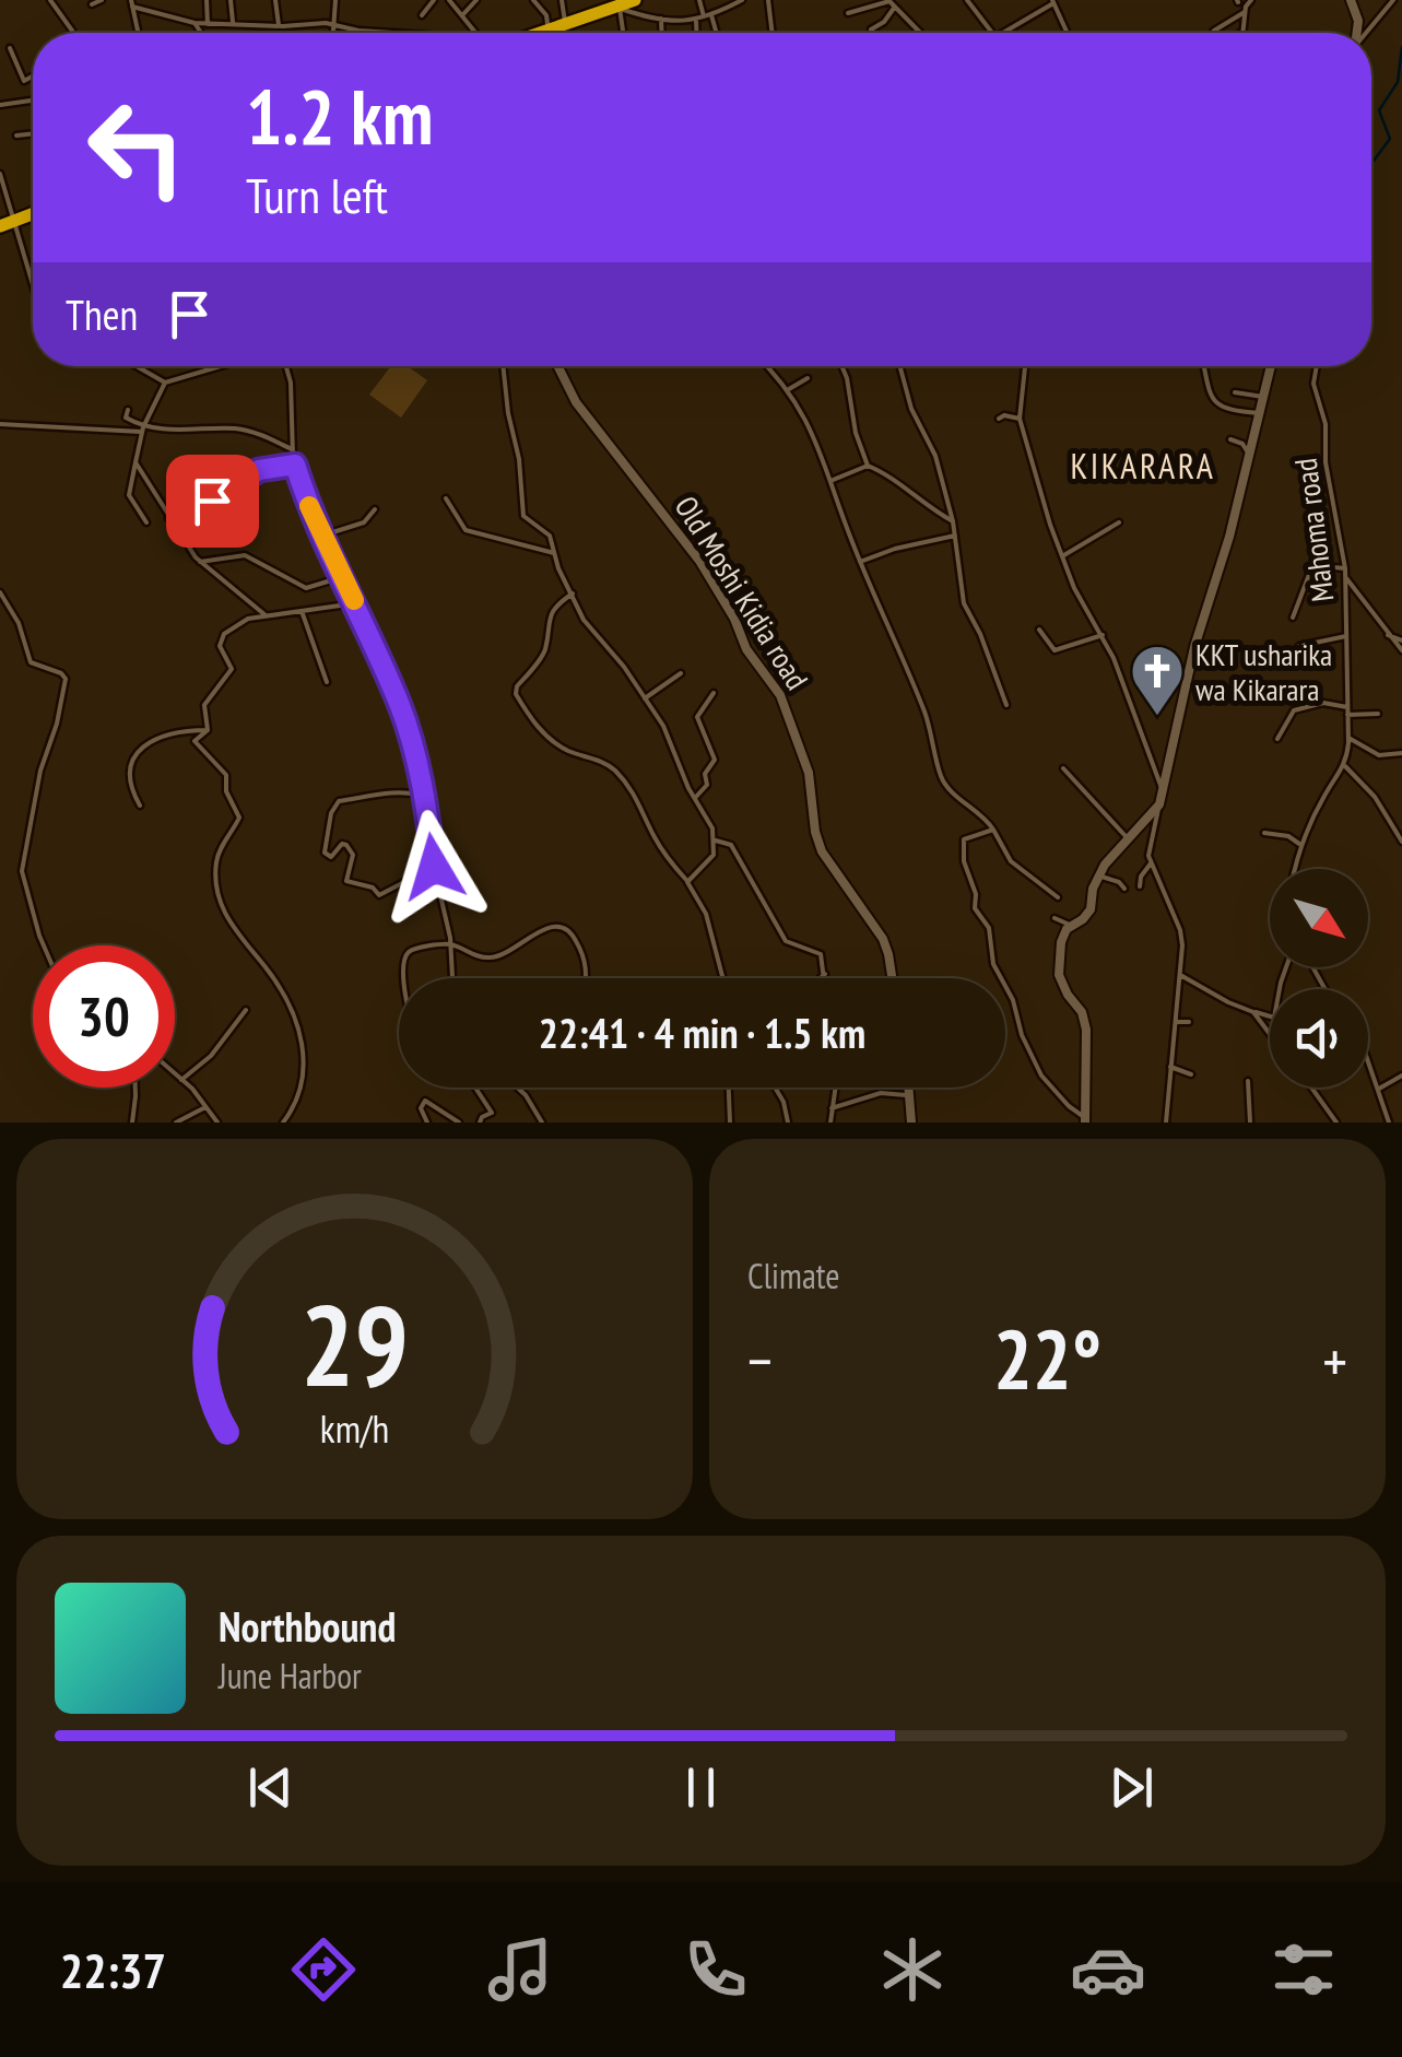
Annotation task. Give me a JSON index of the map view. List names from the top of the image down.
{
  "streets": {
    "street": ["Mahoma road", "Old Moshi Kidia road"]
  },
  "districts": ["KIKARARA"],
  "places": {
    "church": ["KKT usharika wa Kikarara"]
  },
  "north": "bottom right",
  "page": {
    "turn": ["1.2 km", "Turn left"],
    "then": "Then",
    "limit": "30",
    "trip": "22:41 · 4 min · 1.5 km",
    "tile": "Climate",
    "heat": ["−", "22°", "+"],
    "song": ["Northbound", "June Harbor"],
    "tabs": "22:37",
    "gauge": ["29", "km/h"]
  }
}
